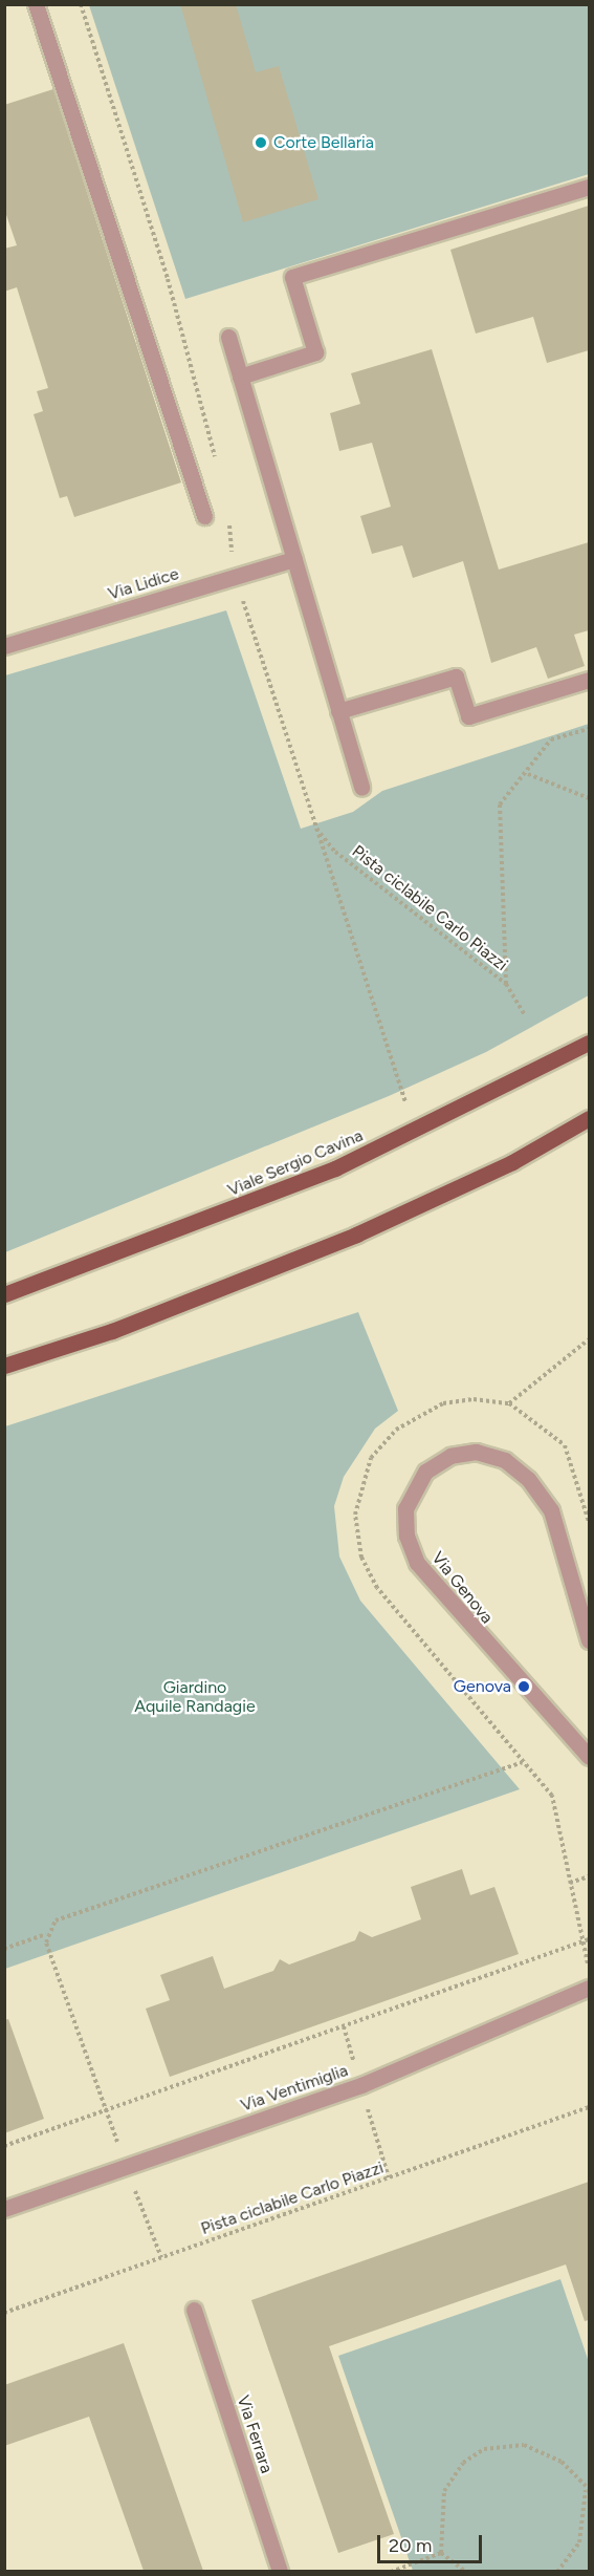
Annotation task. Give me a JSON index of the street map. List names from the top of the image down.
{
  "streets": {
    "main road": ["Viale Sergio Cavina"],
    "street": [
      "Via Lidice",
      "Via Genova",
      "Via Ventimiglia",
      "Via Ferrara"
    ],
    "path": ["Pista ciclabile Carlo Piazzi"]
  },
  "parks": ["Giardino Aquile Randagie"],
  "places": ["Corte Bellaria", "Genova"],
  "scale_bar": "20 m"
}
